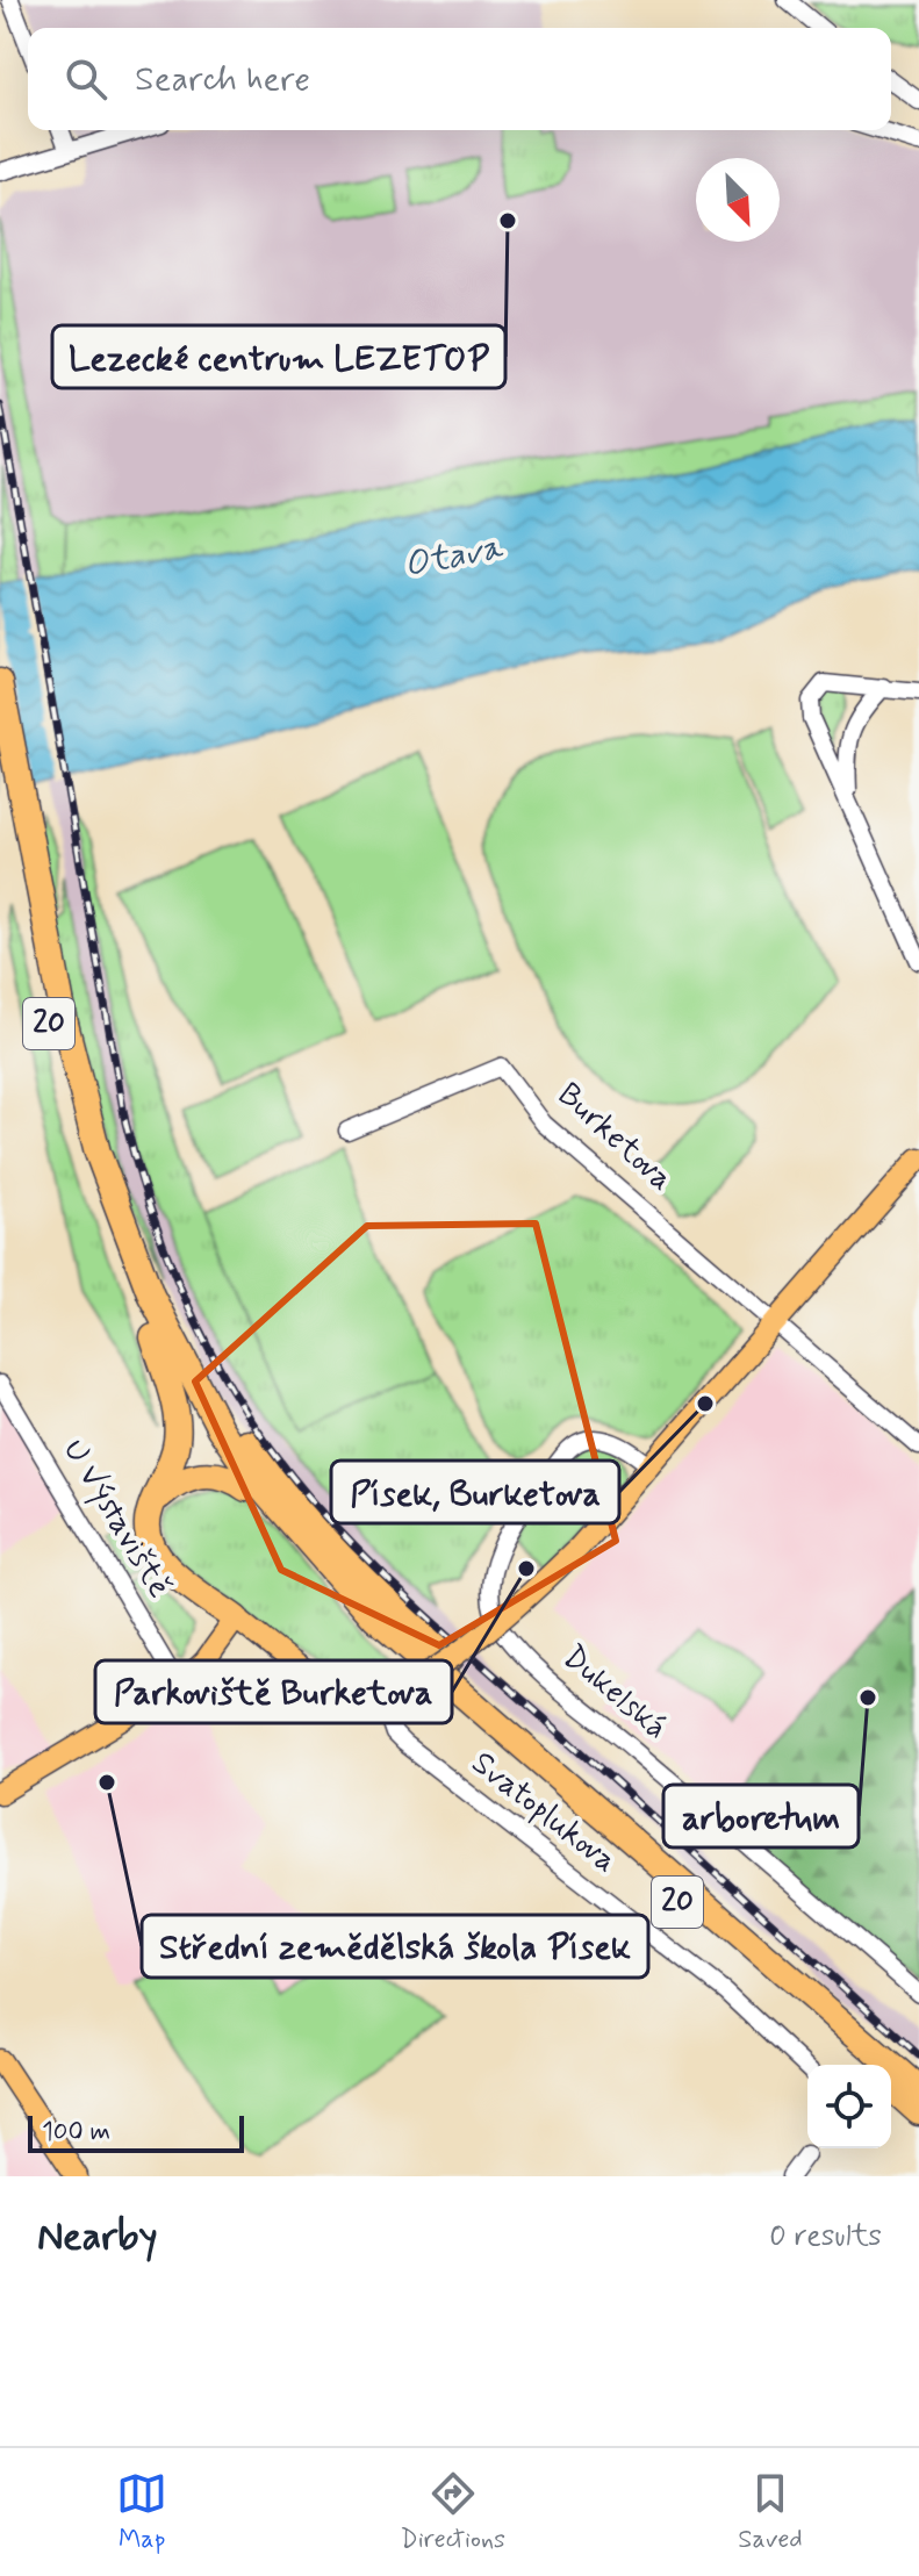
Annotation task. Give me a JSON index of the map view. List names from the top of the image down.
{
  "streets": {
    "highway": ["20"],
    "street": [
      "Burketova",
      "U Výstaviště",
      "Dukelská",
      "Svatoplukova"
    ]
  },
  "water": ["Otava"],
  "places": [
    "Lezecké centrum LEZETOP",
    "Písek, Burketova",
    "Parkoviště Burketova",
    "arboretum",
    "Střední zemědělská škola Písek"
  ],
  "scale_bar": "100 m",
  "north": "bottom right",
  "page": {
    "search": "Search here",
    "scale": "100 m",
    "heading": ["Nearby", "0 results"],
    "nav": ["Map", "Directions", "Saved"]
  }
}
